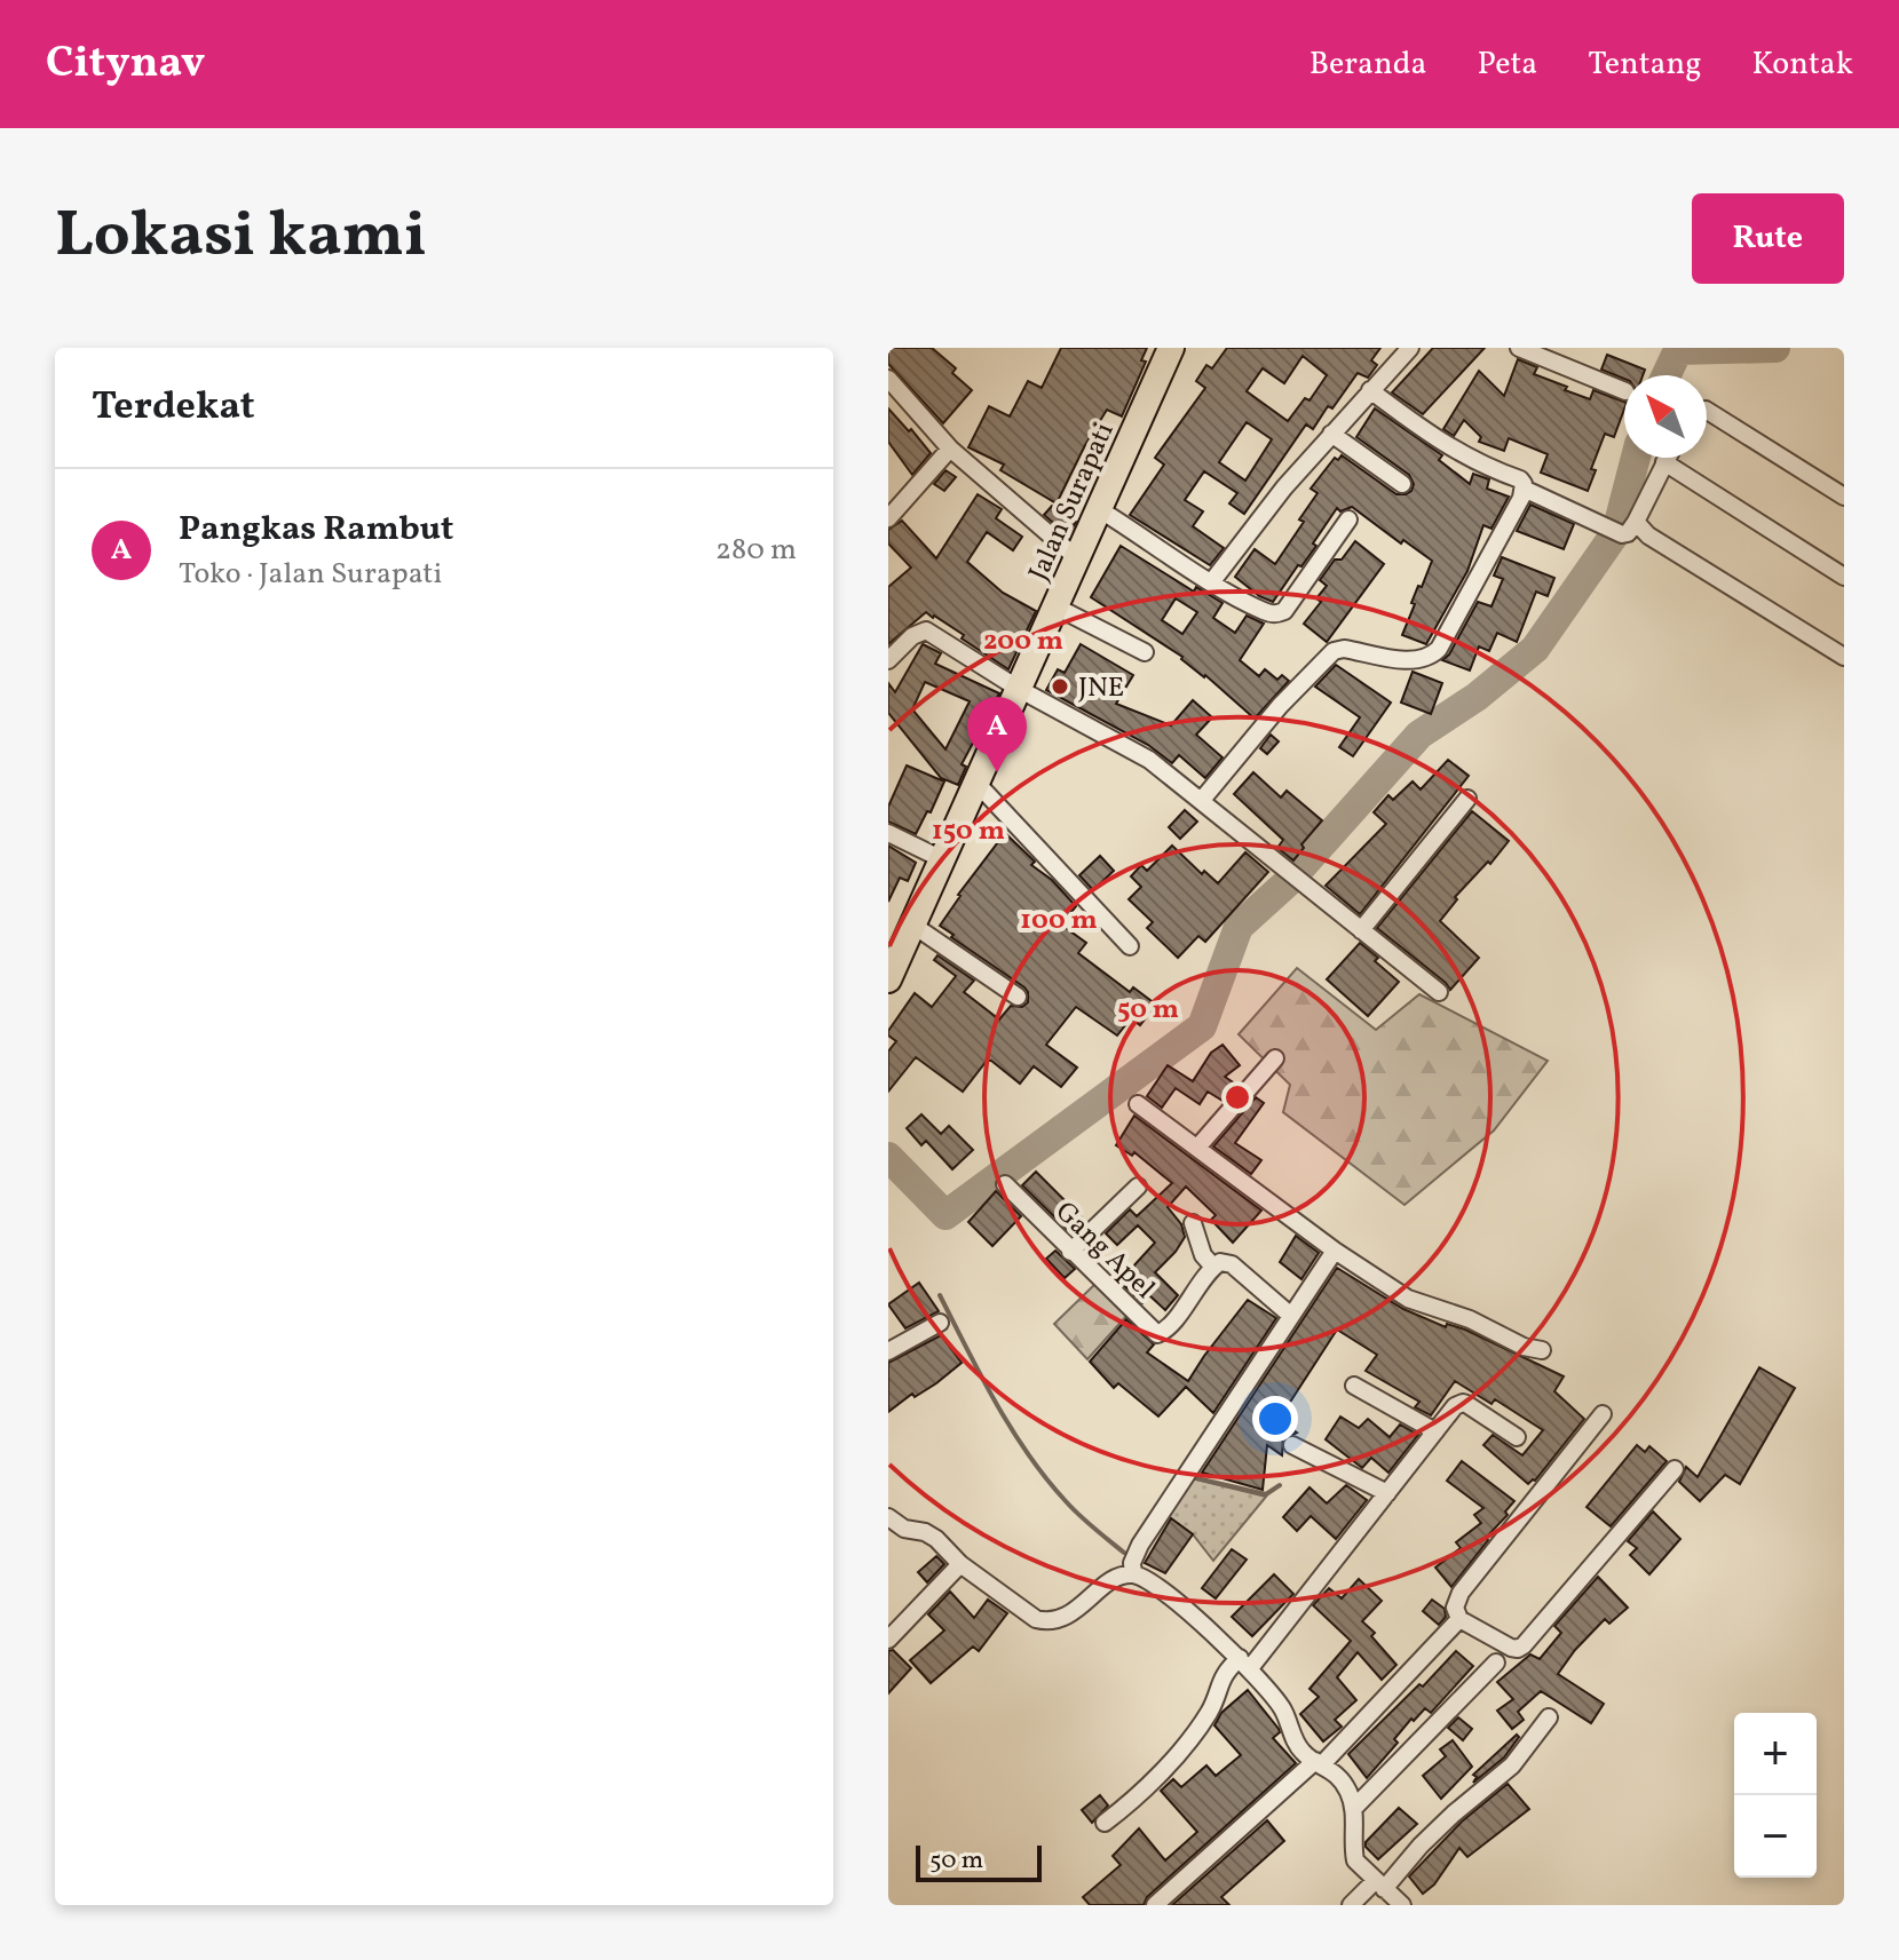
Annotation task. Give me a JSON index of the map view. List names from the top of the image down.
{
  "streets": {
    "highway": ["Jalan Surapati"],
    "street": ["Gang Apel"]
  },
  "places": ["JNE"],
  "scale_bar": "50 m",
  "north": "top left",
  "page": {
    "header": "Citynav",
    "nav": [
      "Beranda",
      "Peta",
      "Tentang",
      "Kontak"
    ],
    "title": "Lokasi kami",
    "buttons": "Rute",
    "heading": "Terdekat",
    "list": [
      {
        "mark": "A",
        "name": "Pangkas Rambut",
        "note": "Toko · Jalan Surapati",
        "value": "280 m"
      }
    ],
    "pins": "A",
    "map_buttons": ["+", "−"],
    "scale": "50 m"
  },
  "rings": [
    "200 m",
    "150 m",
    "100 m",
    "50 m"
  ]
}
